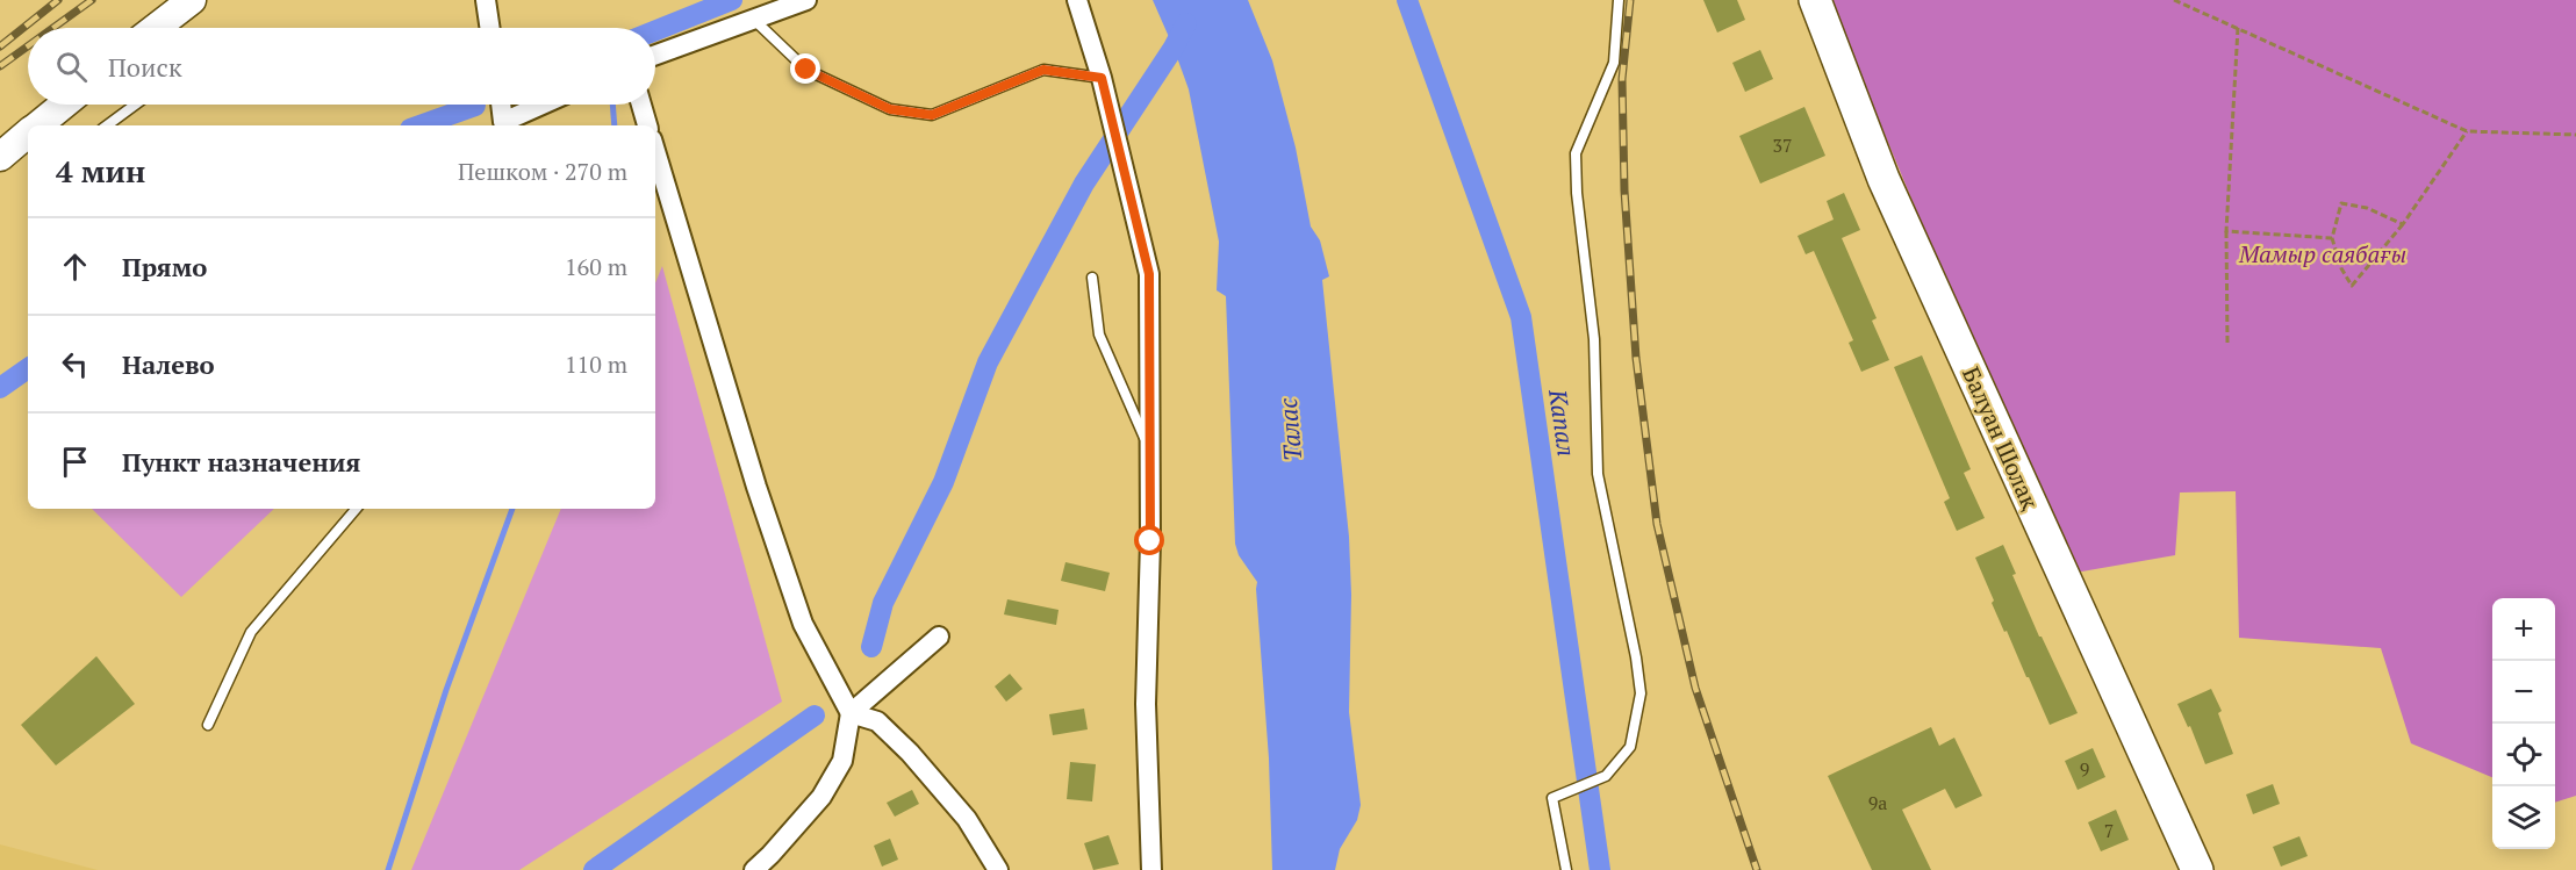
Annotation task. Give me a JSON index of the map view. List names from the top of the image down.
{
  "streets": {
    "main road": ["Балуан Шолақ"]
  },
  "water": ["Капал", "Талас"],
  "parks": ["Мамыр саябағы"],
  "house_numbers": [
    "37",
    "9",
    "9а",
    "7"
  ],
  "page": {
    "search": "Поиск",
    "heading": ["4 мин", "Пешком · 270 m"],
    "list": [
      ["Прямо", "160 m"],
      ["Налево", "110 m"],
      "Пункт назначения"
    ],
    "map_buttons": ["+", "−"]
  }
}
